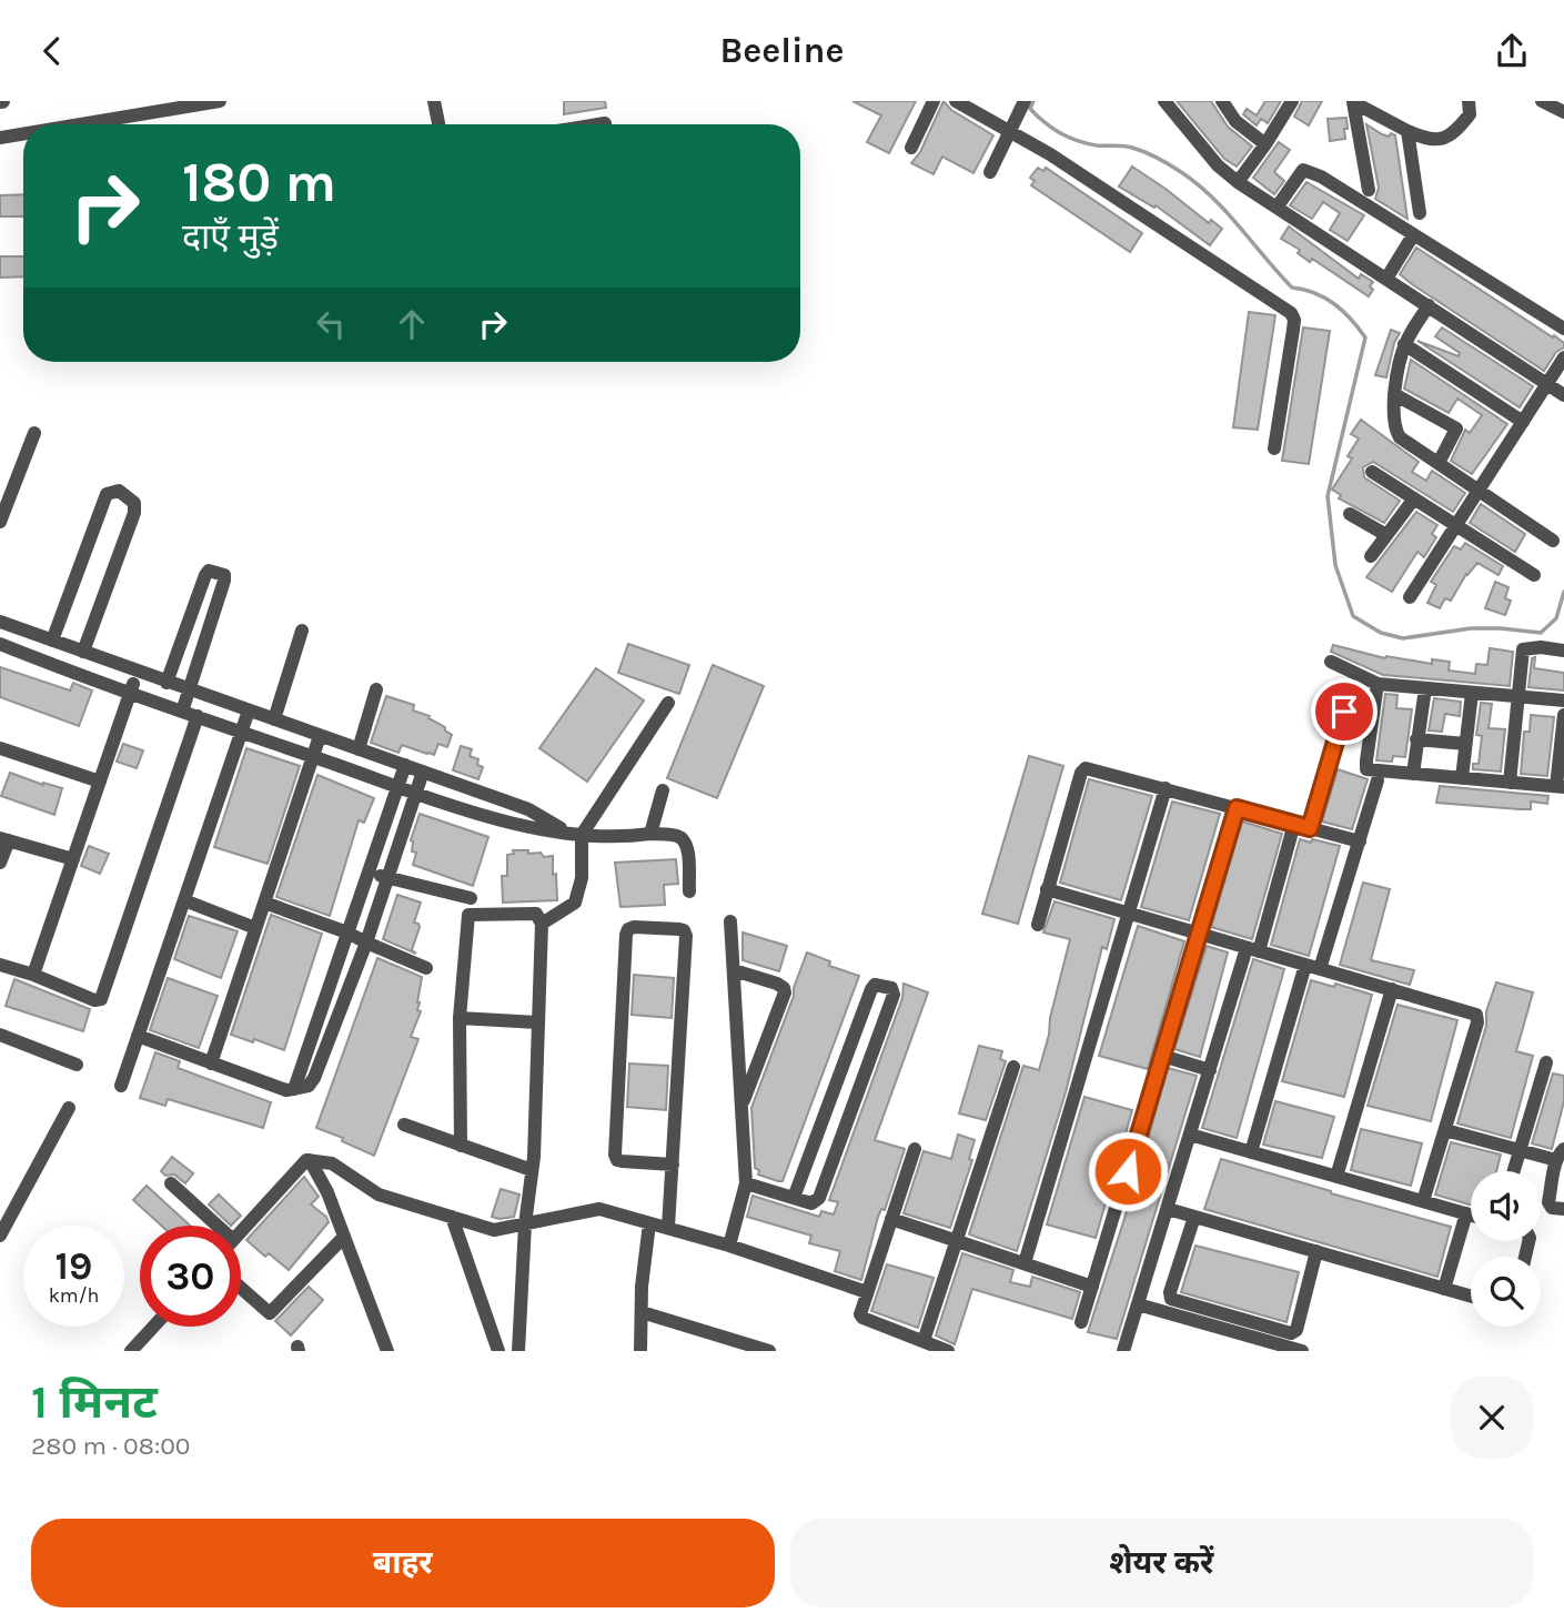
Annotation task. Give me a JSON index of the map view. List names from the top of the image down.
{
  "page": {
    "header": "Beeline",
    "turn": ["180 m", "दाएँ मुड़ें"],
    "speed": "19 km/h",
    "limit": "30",
    "heading": ["1 मिनट", "280 m · 08:00"],
    "buttons": ["बाहर", "शेयर करें"]
  }
}
